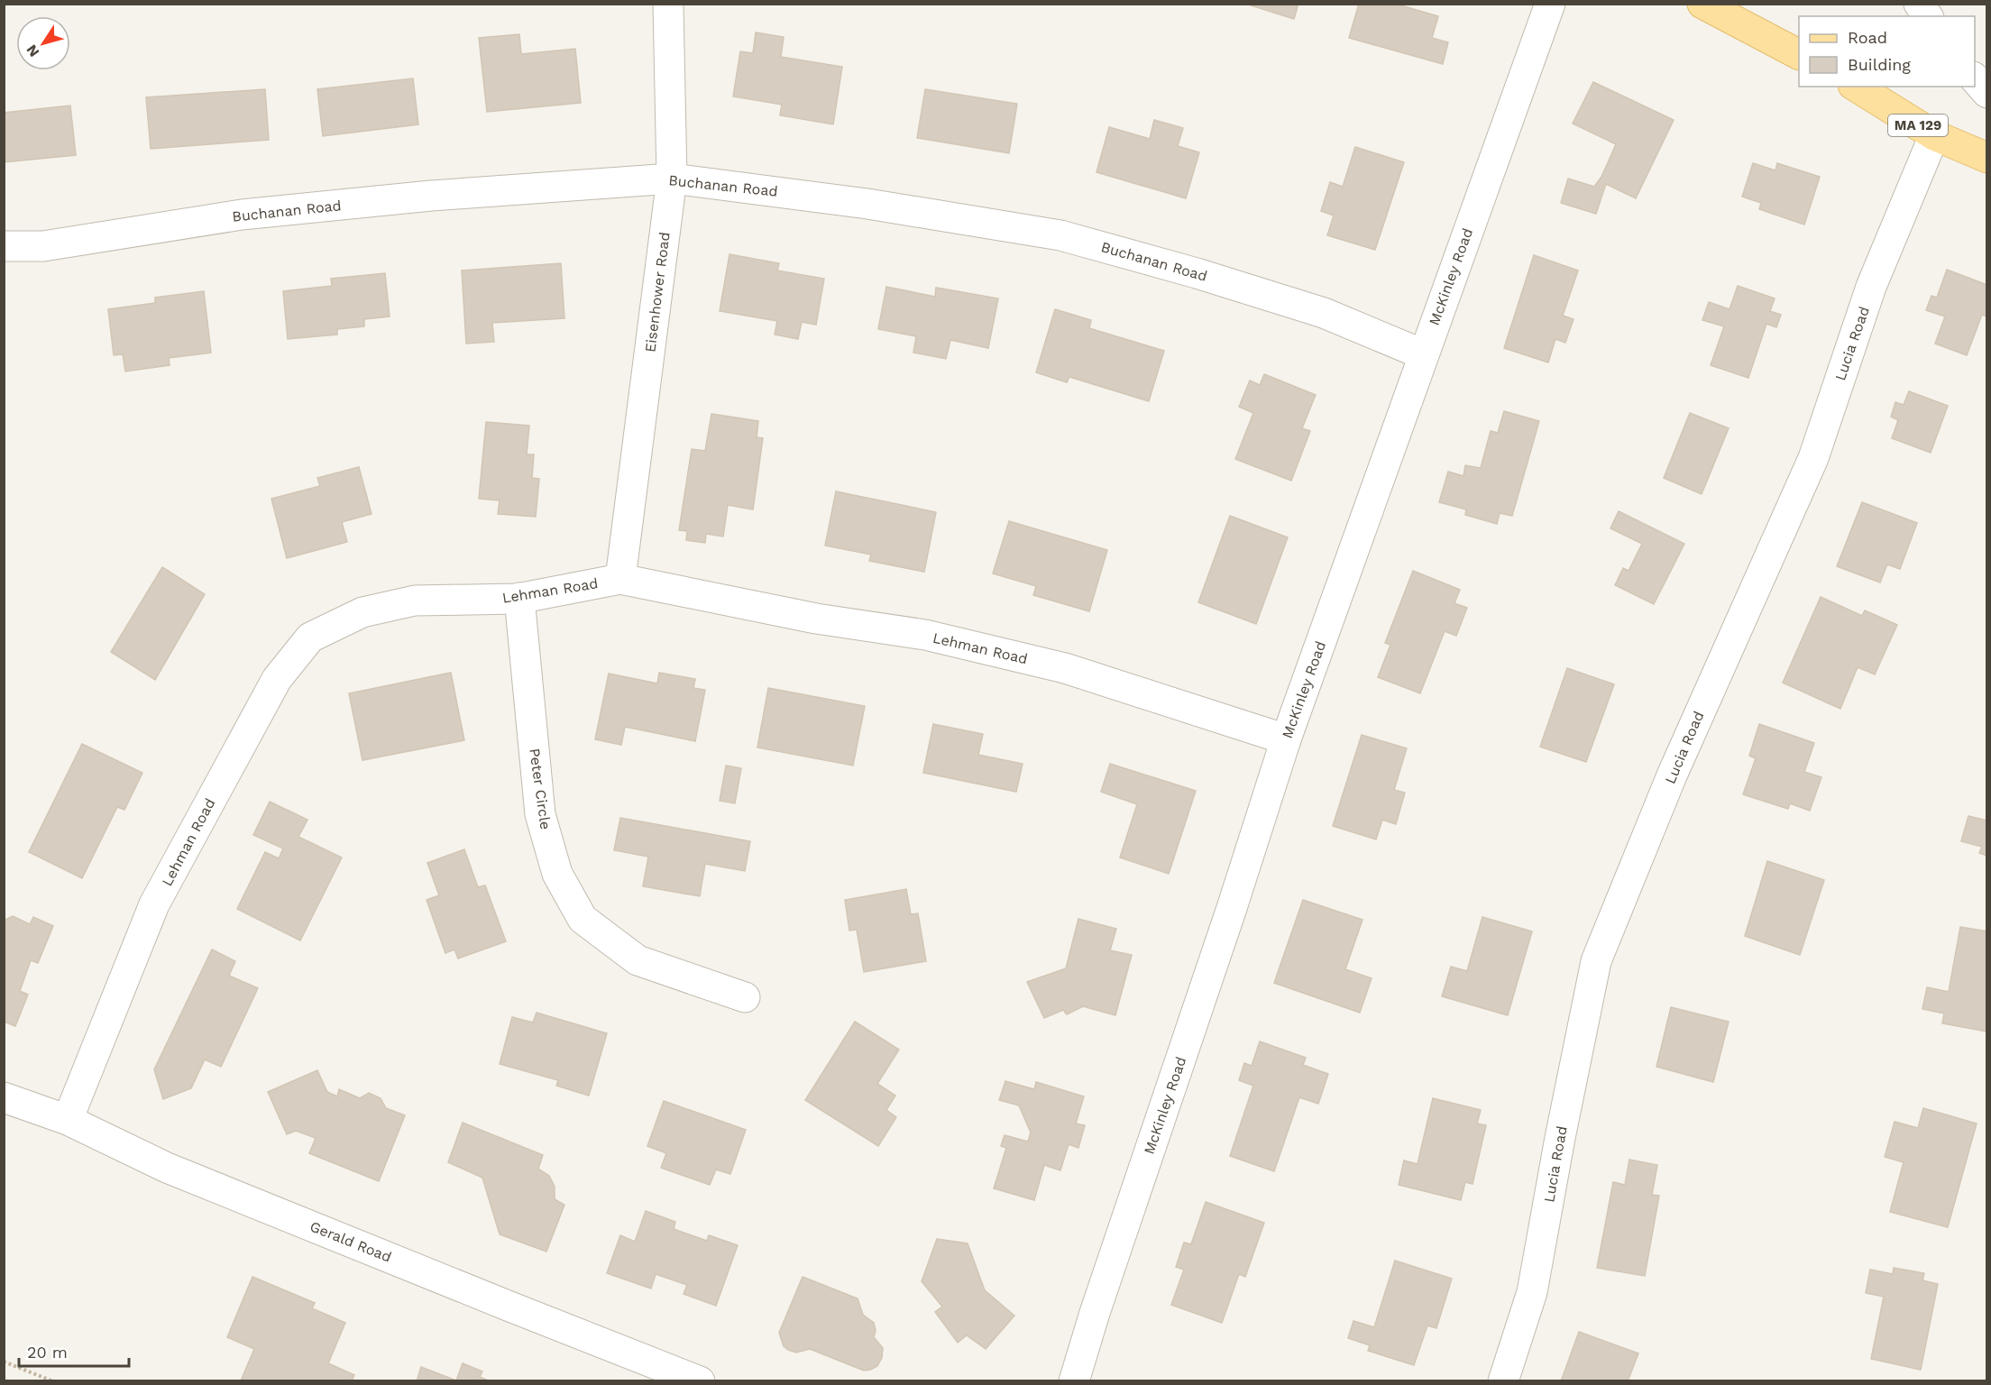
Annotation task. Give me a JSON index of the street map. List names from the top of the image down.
{
  "streets": {
    "main road": ["MA 129"],
    "street": [
      "Buchanan Road",
      "McKinley Road",
      "Eisenhower Road",
      "Lucia Road",
      "Lehman Road",
      "Peter Circle",
      "Gerald Road"
    ]
  },
  "crossings": [
    ["MA 129", "Lucia Road"],
    ["Buchanan Road", "McKinley Road"],
    ["Buchanan Road", "Eisenhower Road"],
    ["McKinley Road", "Lehman Road"],
    ["Eisenhower Road", "Lehman Road"],
    ["Lehman Road", "Peter Circle"],
    ["Lehman Road", "Gerald Road"]
  ],
  "legend": ["Road", "Building"],
  "scale_bar": "20 m",
  "north": "bottom left"
}
